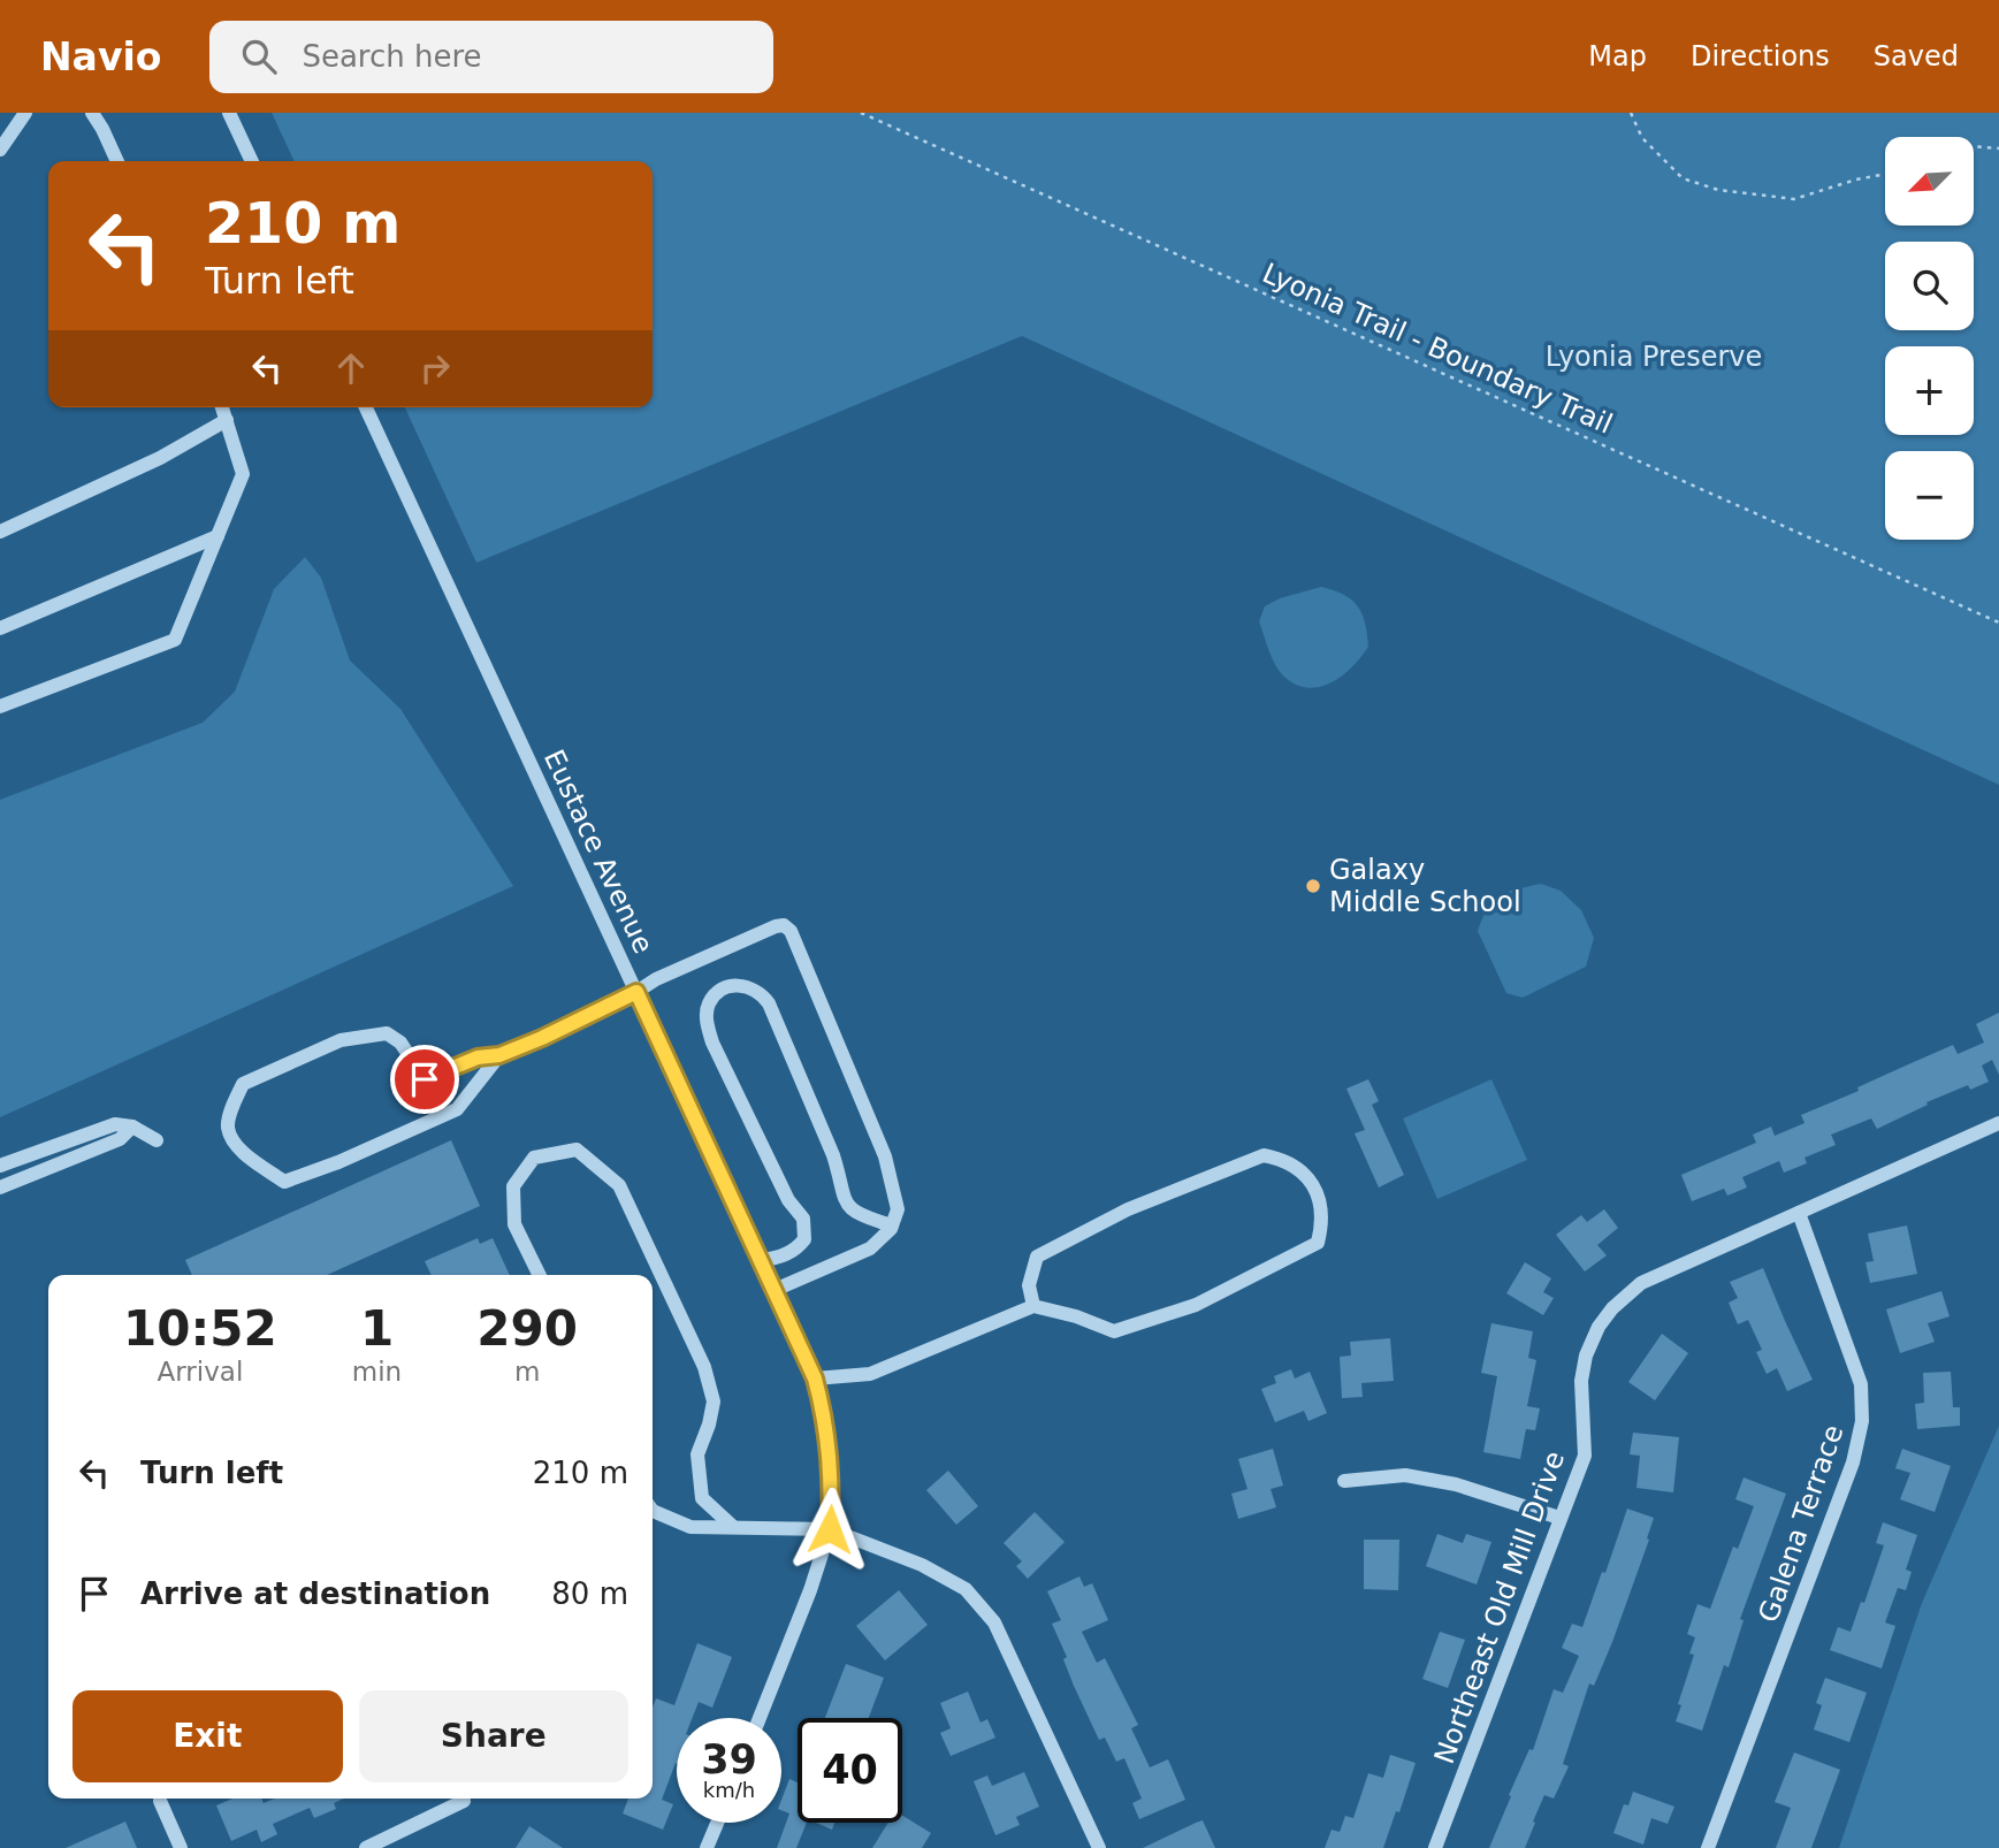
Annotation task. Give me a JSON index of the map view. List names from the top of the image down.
{
  "streets": {
    "street": ["Eustace Avenue", "Galena Terrace", "Northeast Old Mill Drive"],
    "path": ["Lyonia Trail - Boundary Trail"]
  },
  "crossings": [
    ["Galena Terrace", "Northeast Old Mill Drive"]
  ],
  "parks": ["Lyonia Preserve"],
  "places": ["Galaxy Middle School"],
  "north": "bottom left",
  "page": {
    "header": "Navio",
    "search": "Search here",
    "nav": ["Map", "Directions", "Saved"],
    "map_buttons": ["+", "−"],
    "turn": ["210 m", "Turn left"],
    "eta": [
      "10:52",
      "Arrival",
      "1",
      "min",
      "290",
      "m"
    ],
    "list": [
      {
        "name": "Turn left",
        "value": "210 m"
      },
      {
        "name": "Arrive at destination",
        "value": "80 m"
      }
    ],
    "buttons": ["Exit", "Share"],
    "speed": "39 km/h",
    "limit": "40"
  }
}
